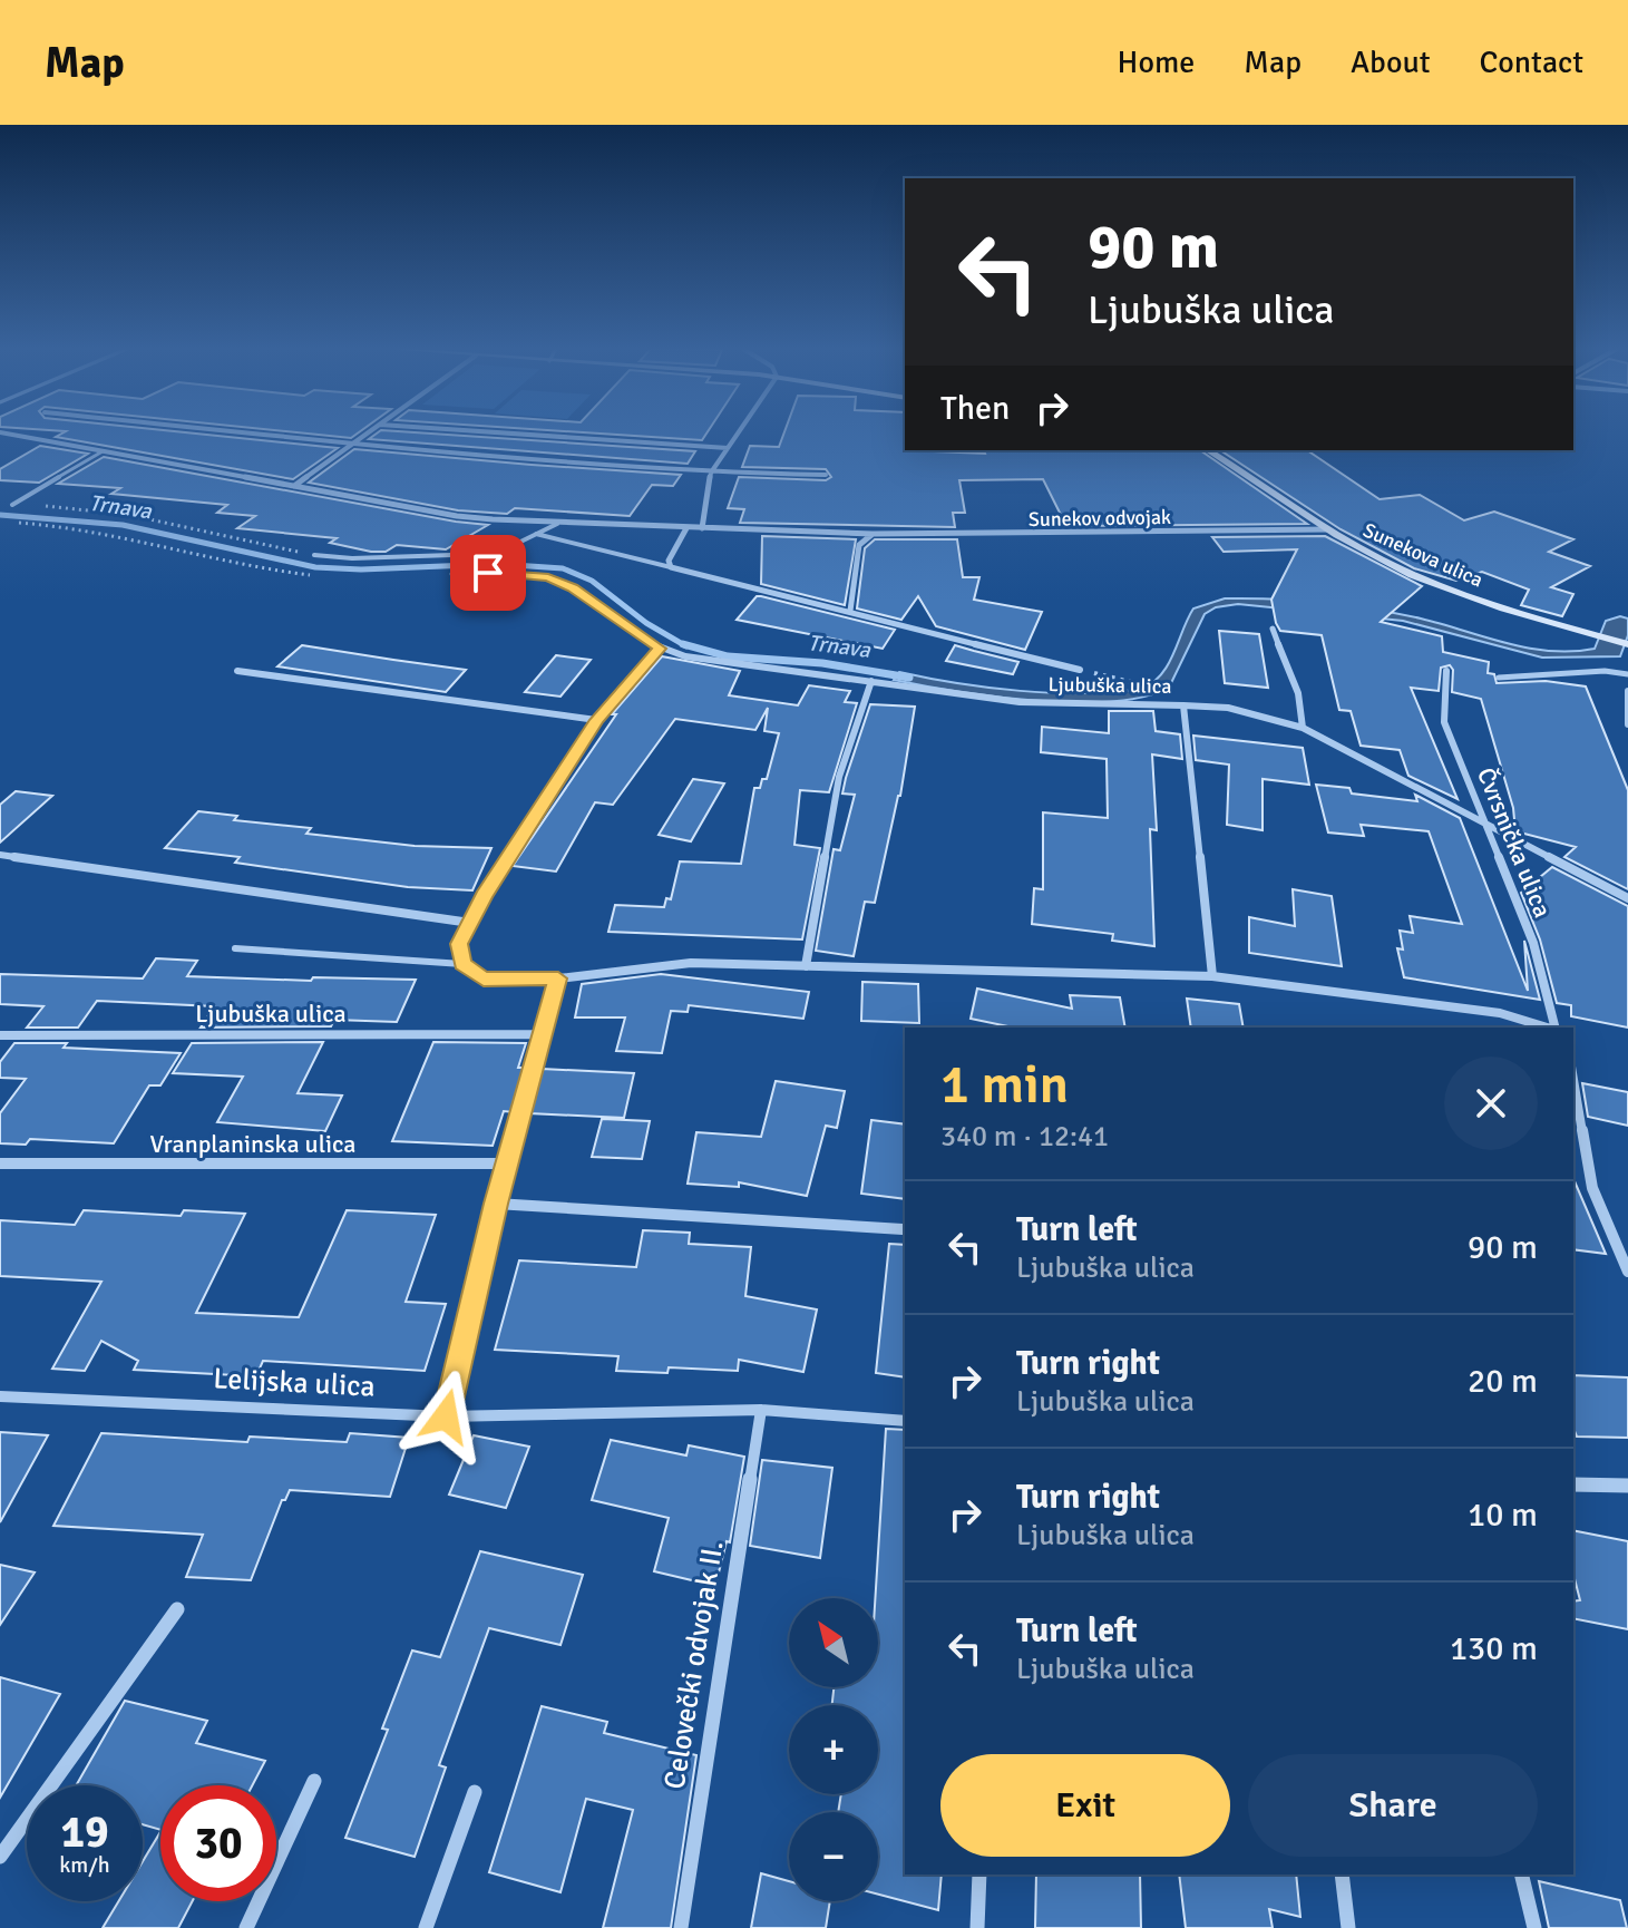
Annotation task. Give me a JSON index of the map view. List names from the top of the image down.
{
  "streets": {
    "main road": ["Sunekova ulica"],
    "street": [
      "Sunekov odvojak",
      "Ljubuška ulica",
      "Čvrsnička ulica",
      "Vranplaninska ulica",
      "Lelijska ulica",
      "Celovečki odvojak II."
    ]
  },
  "crossings": [
    ["Sunekov odvojak", "Sunekova ulica"],
    ["Lelijska ulica", "Celovečki odvojak II."]
  ],
  "water": ["Trnava"],
  "north": "top left",
  "page": {
    "header": "Map",
    "nav": [
      "Home",
      "Map",
      "About",
      "Contact"
    ],
    "turn": ["90 m", "Ljubuška ulica"],
    "then": "Then",
    "heading": ["1 min", "340 m · 12:41"],
    "list": [
      {
        "name": "Turn left",
        "note": "Ljubuška ulica",
        "value": "90 m"
      },
      {
        "name": "Turn right",
        "note": "Ljubuška ulica",
        "value": "20 m"
      },
      {
        "name": "Turn right",
        "note": "Ljubuška ulica",
        "value": "10 m"
      },
      {
        "name": "Turn left",
        "note": "Ljubuška ulica",
        "value": "130 m"
      }
    ],
    "map_buttons": ["+", "−"],
    "buttons": ["Exit", "Share"],
    "speed": "19 km/h",
    "limit": "30"
  }
}
